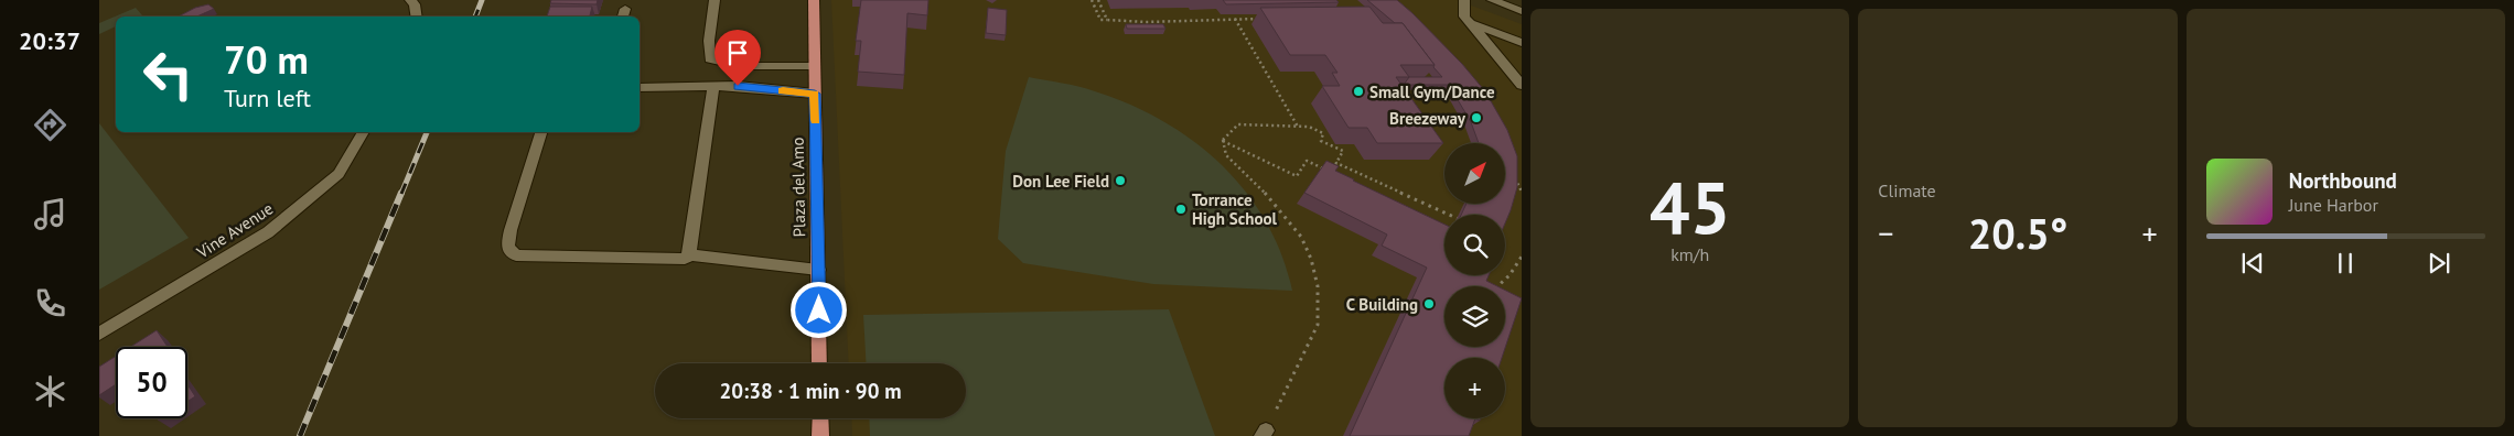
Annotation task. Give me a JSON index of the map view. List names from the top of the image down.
{
  "streets": {
    "main road": ["Plaza del Amo"],
    "street": ["Vine Avenue"]
  },
  "places": [
    "Small Gym/Dance",
    "Breezeway",
    "Don Lee Field",
    "Torrance High School",
    "C Building"
  ],
  "north": "top right",
  "page": {
    "tabs": "20:37",
    "tile": [
      ["45", "km/h"],
      "Climate"
    ],
    "turn": ["70 m", "Turn left"],
    "map_buttons": "+",
    "song": ["Northbound", "June Harbor"],
    "heat": ["−", "20.5°", "+"],
    "limit": "50",
    "trip": "20:38 · 1 min · 90 m"
  }
}
